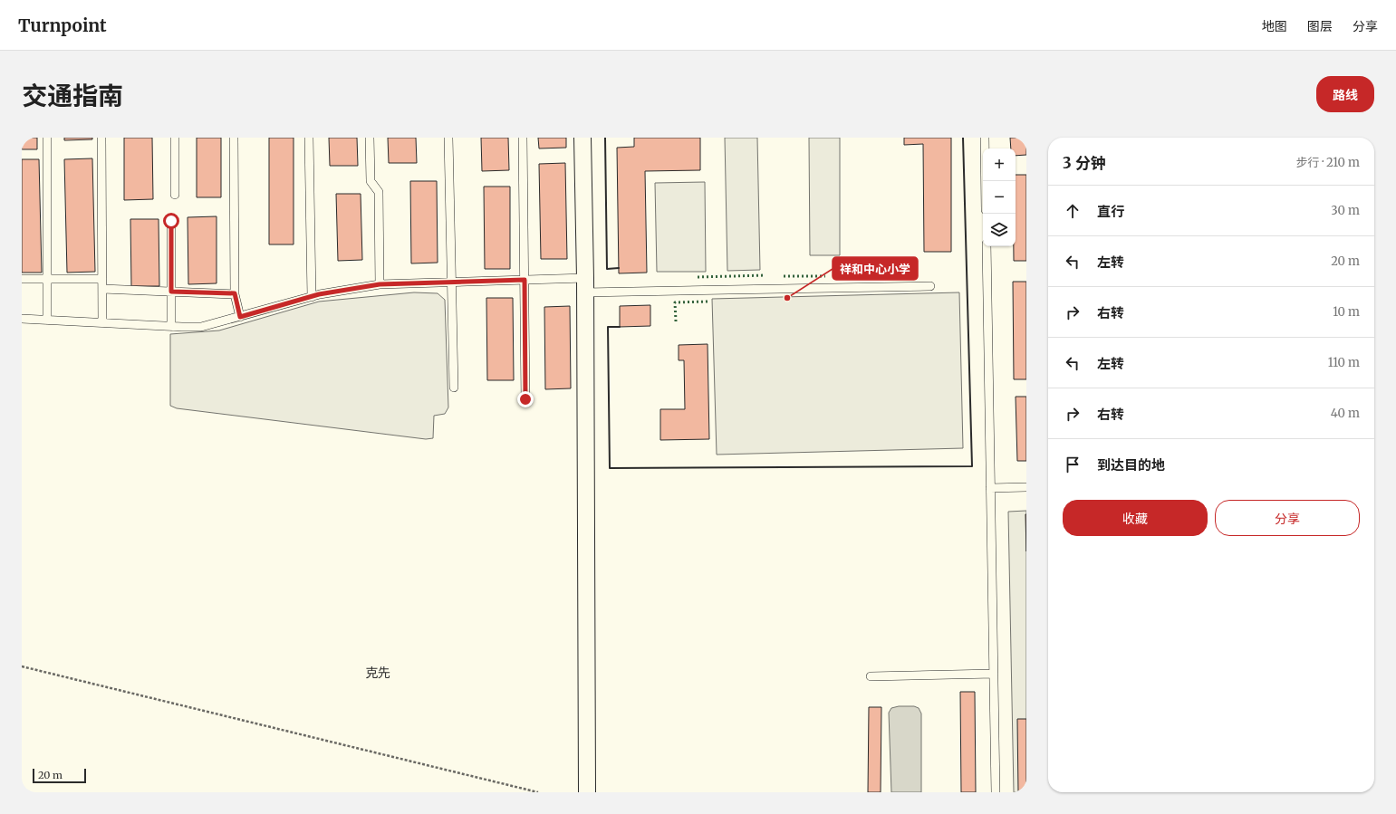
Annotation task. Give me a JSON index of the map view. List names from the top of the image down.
{
  "districts": ["克先"],
  "places": ["祥和中心小学"],
  "scale_bar": "20 m",
  "page": {
    "header": "Turnpoint",
    "nav": ["地图", "图层", "分享"],
    "title": "交通指南",
    "buttons": [
      "路线",
      ["收藏", "分享"]
    ],
    "heading": ["3 分钟", "步行 · 210 m"],
    "map_buttons": ["+", "−"],
    "list": [
      ["直行", "30 m"],
      ["左转", "20 m"],
      ["右转", "10 m"],
      ["左转", "110 m"],
      ["右转", "40 m"],
      "到达目的地"
    ],
    "scale": "20 m"
  }
}
